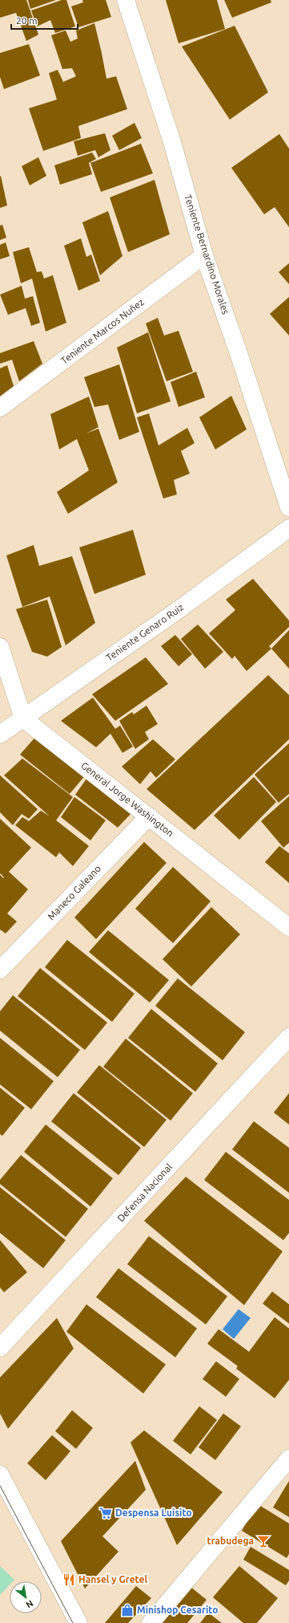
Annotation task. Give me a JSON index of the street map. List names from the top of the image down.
{
  "streets": {
    "street": [
      "Teniente Bernardino Morales",
      "Teniente Marcos Nuñez",
      "Teniente Genaro Ruiz",
      "General Jorge Washington",
      "Maneco Galeano",
      "Defensa Nacional"
    ]
  },
  "crossings": [
    ["Teniente Bernardino Morales", "Teniente Marcos Nuñez"],
    ["Teniente Genaro Ruiz", "General Jorge Washington"],
    ["General Jorge Washington", "Maneco Galeano"]
  ],
  "places": {
    "supermarket": ["Despensa Luisito"],
    "bar": ["trabudega"],
    "restaurant": ["Hansel y Gretel"],
    "shop": ["Minishop Cesarito"]
  },
  "scale_bar": "20 m",
  "north": "bottom right"
}
